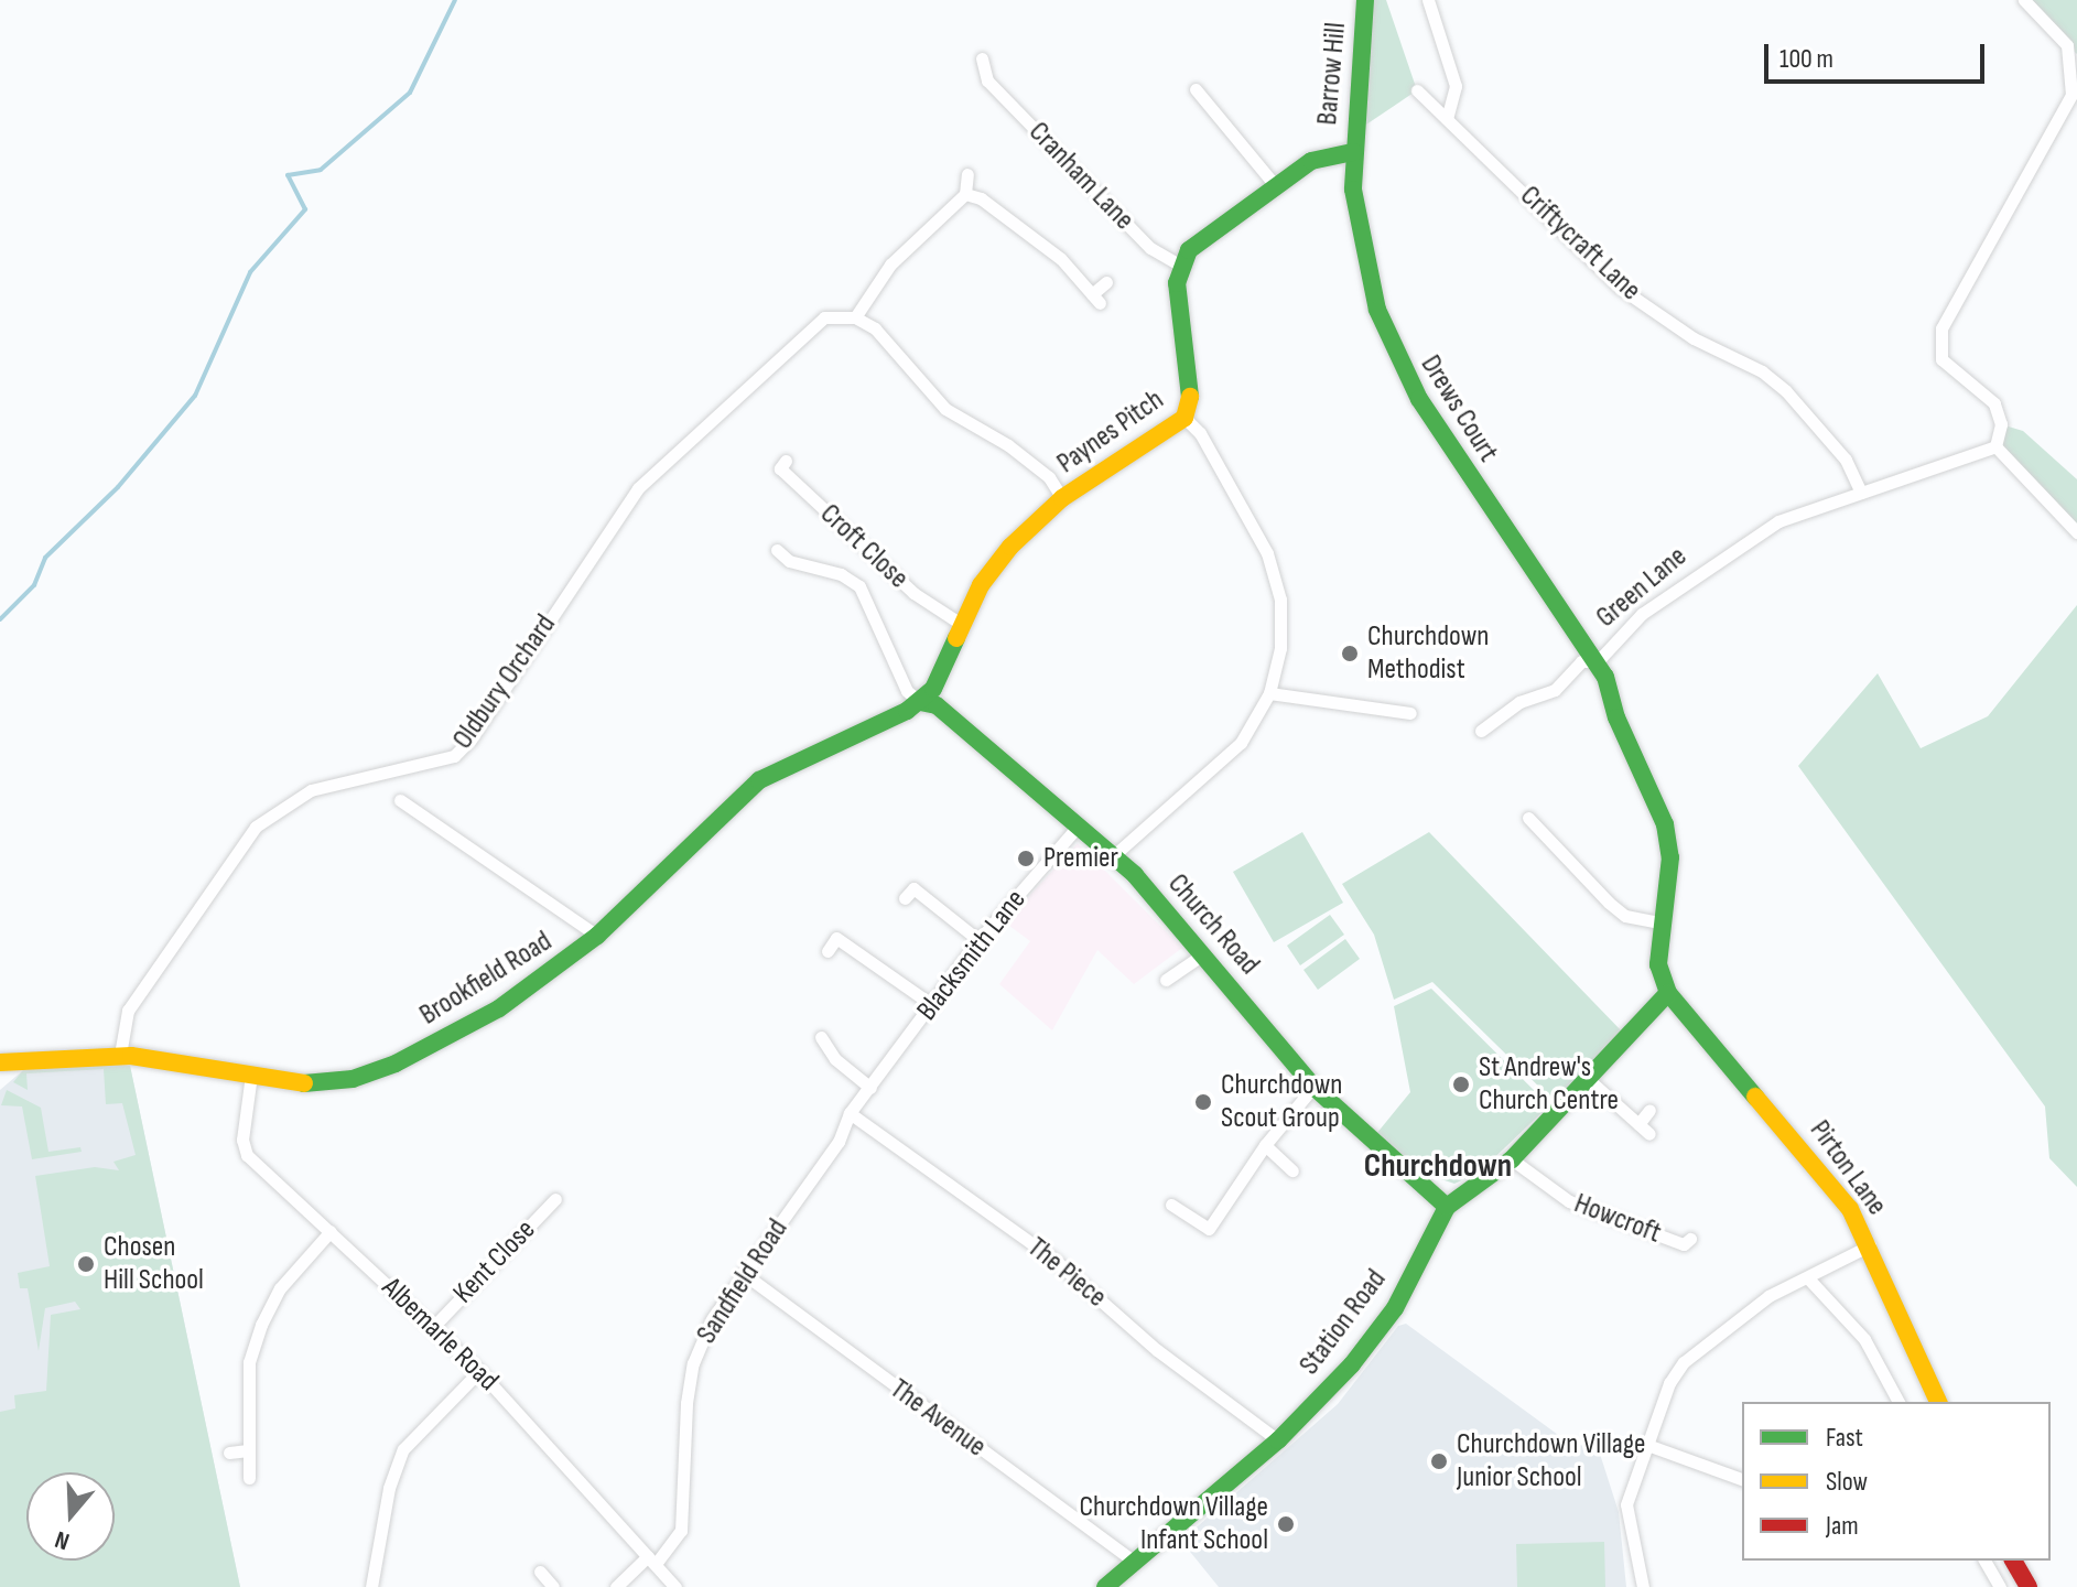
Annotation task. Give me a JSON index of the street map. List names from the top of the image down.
{
  "streets": {
    "street": [
      "Barrow Hill",
      "Cranham Lane",
      "Criftycraft Lane",
      "Drews Court",
      "Paynes Pitch",
      "Croft Close",
      "Green Lane",
      "Oldbury Orchard",
      "Church Road",
      "Blacksmith Lane",
      "Brookfield Road",
      "Pirton Lane",
      "Howcroft",
      "Kent Close",
      "The Piece",
      "Sandfield Road",
      "Station Road",
      "Albemarle Road",
      "The Avenue"
    ]
  },
  "crossings": [
    ["Barrow Hill", "Drews Court"],
    ["Cranham Lane", "Paynes Pitch"],
    ["Criftycraft Lane", "Green Lane"],
    ["Drews Court", "Green Lane"],
    ["Paynes Pitch", "Croft Close"],
    ["Paynes Pitch", "Church Road"],
    ["Paynes Pitch", "Brookfield Road"],
    ["Green Lane", "Pirton Lane"],
    ["Green Lane", "Station Road"],
    ["Oldbury Orchard", "Brookfield Road"],
    ["Church Road", "Blacksmith Lane"],
    ["Church Road", "Brookfield Road"],
    ["Church Road", "Station Road"],
    ["Blacksmith Lane", "The Piece"],
    ["Blacksmith Lane", "Sandfield Road"],
    ["Brookfield Road", "Albemarle Road"],
    ["Pirton Lane", "Station Road"],
    ["Howcroft", "Station Road"],
    ["Kent Close", "Albemarle Road"],
    ["The Piece", "Sandfield Road"],
    ["The Piece", "Station Road"],
    ["Sandfield Road", "Albemarle Road"],
    ["Sandfield Road", "The Avenue"],
    ["Station Road", "The Avenue"]
  ],
  "districts": ["Churchdown"],
  "places": [
    "Churchdown Methodist",
    "Premier",
    "St Andrew's Church Centre",
    "Churchdown Scout Group",
    "Chosen Hill School",
    "Churchdown Village Junior School",
    "Churchdown Village Infant School"
  ],
  "legend": ["Fast", "Slow", "Jam"],
  "scale_bar": "100 m",
  "north": "bottom"
}
